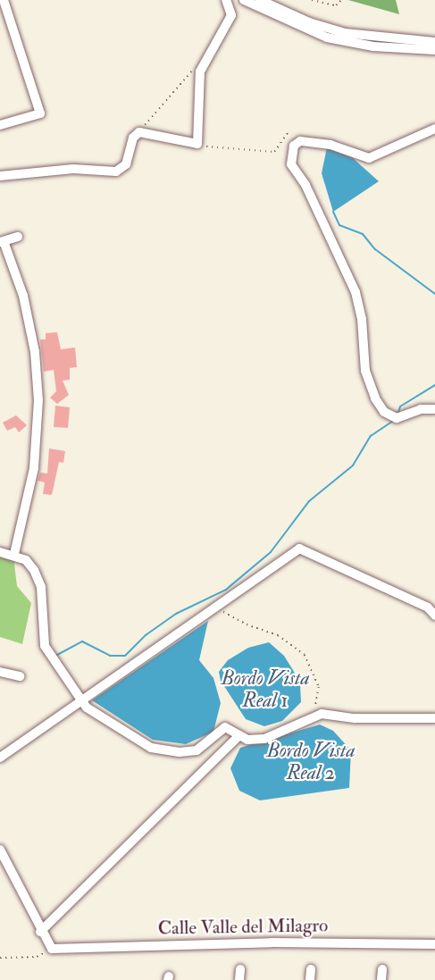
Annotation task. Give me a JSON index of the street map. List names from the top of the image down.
{
  "streets": {
    "street": ["Calle Valle del Milagro"]
  },
  "water": ["Bordo Vista Real 1", "Bordo Vista Real 2"]
}
